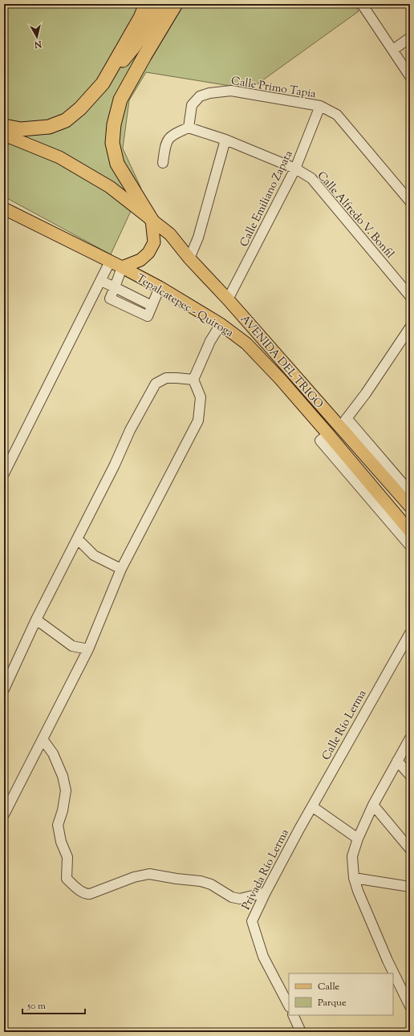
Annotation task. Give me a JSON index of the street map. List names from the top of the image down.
{
  "streets": {
    "main road": ["Tepalcatepec - Quiroga", "AVENIDA DEL TRIGO"],
    "street": [
      "Calle Primo Tapia",
      "Calle Emiliano Zapata",
      "Calle Alfredo V. Bonfil",
      "Calle Río Lerma",
      "Privada Río Lerma"
    ]
  },
  "crossings": [
    ["Calle Primo Tapia", "Calle Emiliano Zapata"],
    ["Calle Primo Tapia", "Calle Alfredo V. Bonfil"],
    ["Calle Emiliano Zapata", "Calle Alfredo V. Bonfil"],
    ["Calle Emiliano Zapata", "AVENIDA DEL TRIGO"],
    ["Calle Río Lerma", "Privada Río Lerma"]
  ],
  "legend": ["Calle", "Parque"],
  "scale_bar": "50 m",
  "north": "bottom"
}
